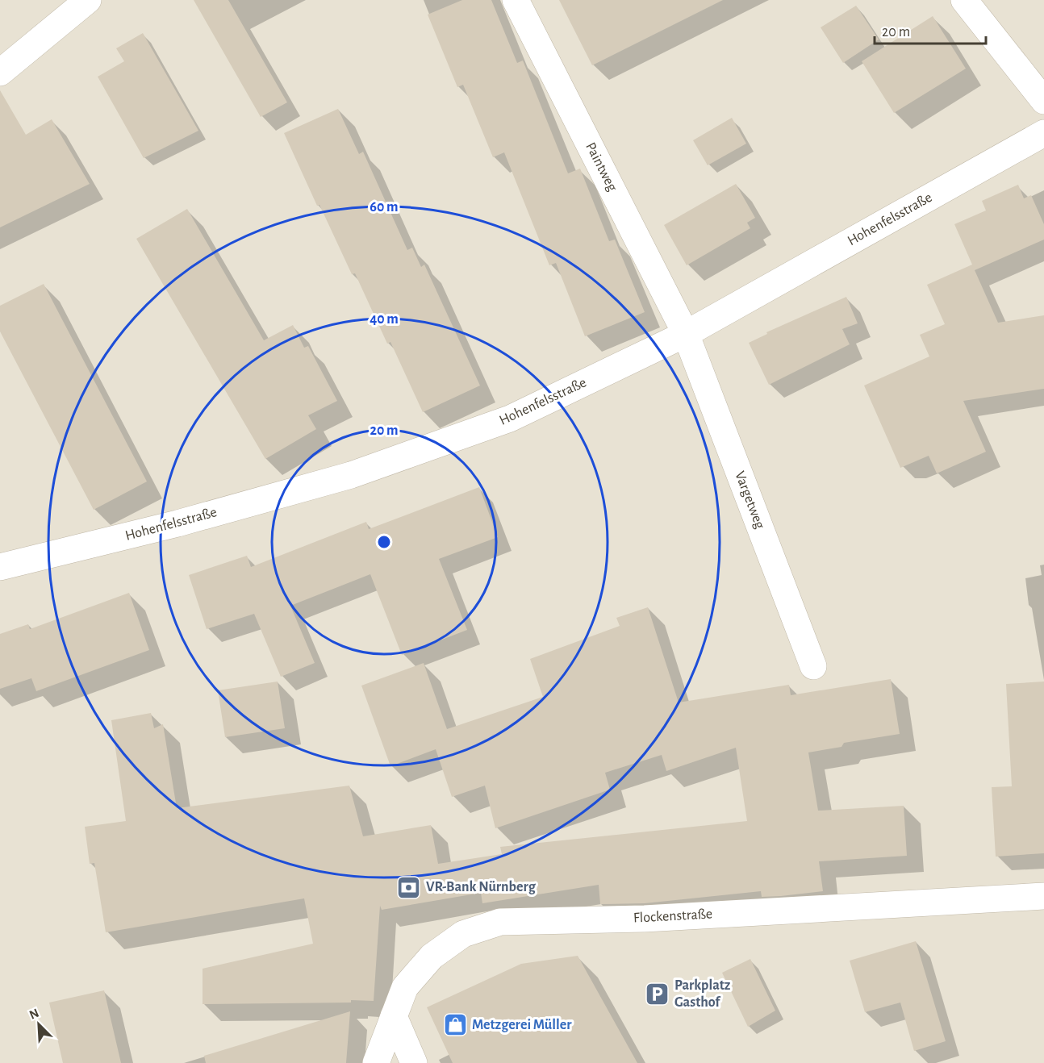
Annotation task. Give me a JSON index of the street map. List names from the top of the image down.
{
  "streets": {
    "street": [
      "Paintweg",
      "Hohenfelsstraße",
      "Vargetweg",
      "Flockenstraße"
    ]
  },
  "crossings": [
    ["Paintweg", "Hohenfelsstraße"],
    ["Paintweg", "Vargetweg"],
    ["Hohenfelsstraße", "Vargetweg"]
  ],
  "places": {
    "bank": ["VR-Bank Nürnberg"],
    "parking": ["Parkplatz Gasthof"],
    "shop": ["Metzgerei Müller"]
  },
  "scale_bar": "20 m",
  "north": "top left",
  "rings": ["60 m", "40 m", "20 m"]
}
